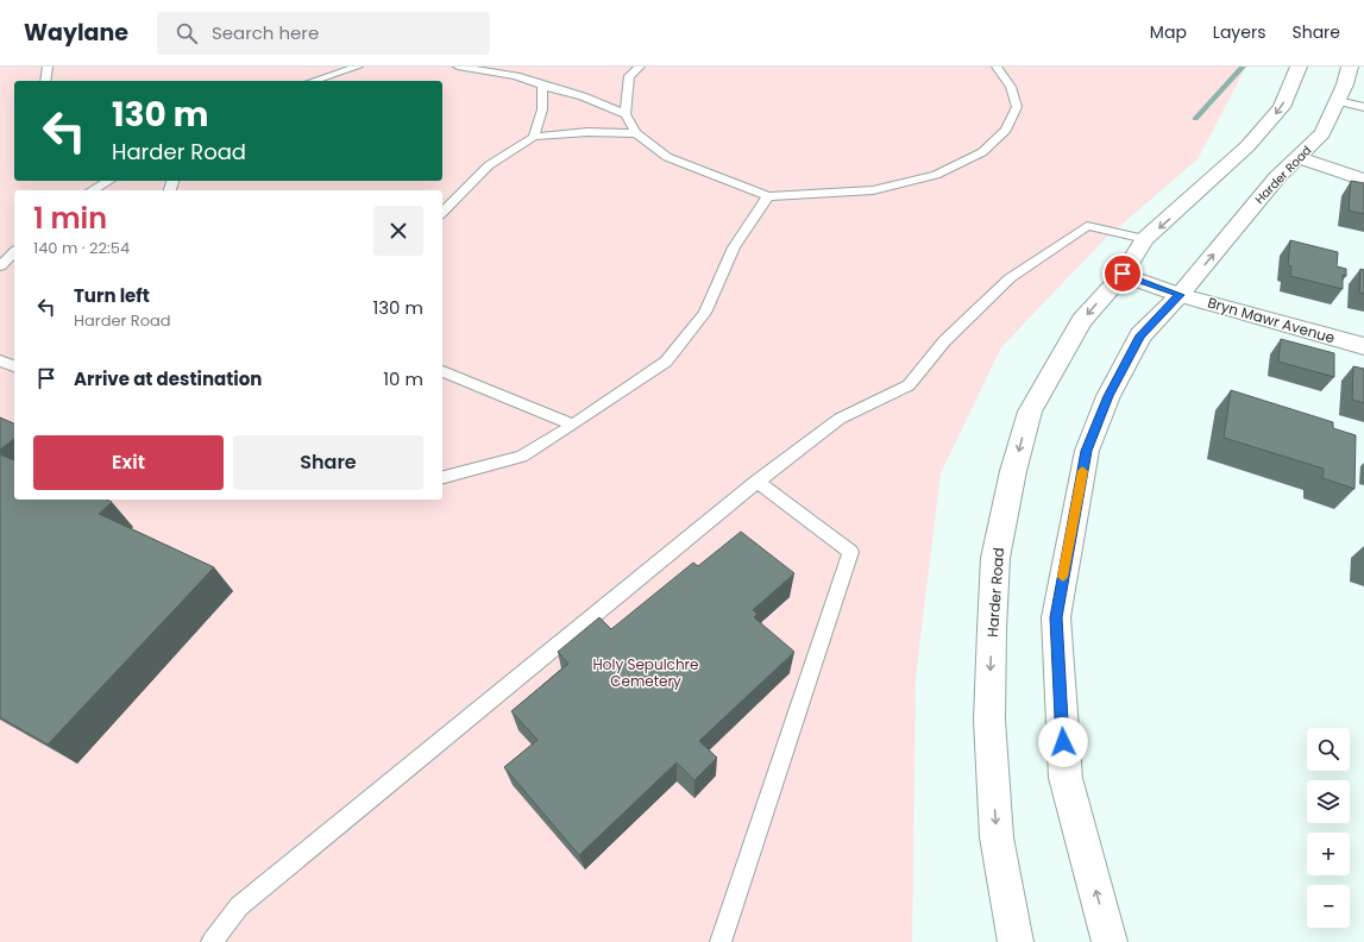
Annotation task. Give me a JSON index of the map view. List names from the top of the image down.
{
  "streets": {
    "street": ["Harder Road", "Bryn Mawr Avenue"]
  },
  "crossings": [
    ["Harder Road", "Bryn Mawr Avenue"]
  ],
  "parks": ["Holy Sepulchre Cemetery"],
  "page": {
    "header": "Waylane",
    "search": "Search here",
    "nav": ["Map", "Layers", "Share"],
    "turn": ["130 m", "Harder Road"],
    "heading": ["1 min", "140 m · 22:54"],
    "list": [
      {
        "name": "Turn left",
        "note": "Harder Road",
        "value": "130 m"
      },
      {
        "name": "Arrive at destination",
        "value": "10 m"
      }
    ],
    "buttons": ["Exit", "Share"],
    "map_buttons": ["+", "−"]
  }
}
